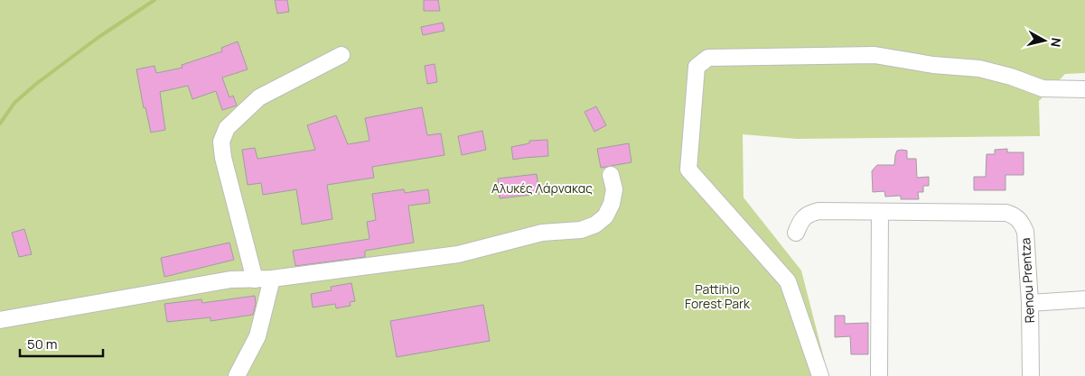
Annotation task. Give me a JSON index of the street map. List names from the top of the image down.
{
  "streets": {
    "street": ["Renou Prentza"]
  },
  "parks": ["Αλυκές Λάρνακας", "Pattihio Forest Park"],
  "scale_bar": "50 m",
  "north": "right"
}
